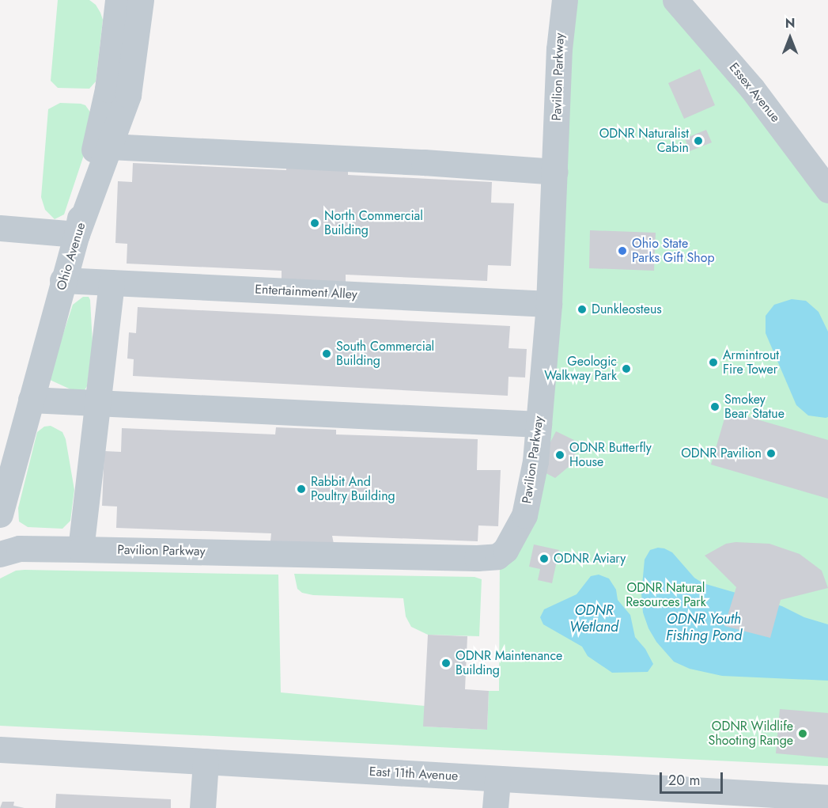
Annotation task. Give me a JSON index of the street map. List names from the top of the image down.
{
  "streets": {
    "street": [
      "Pavilion Parkway",
      "Essex Avenue",
      "Ohio Avenue",
      "Entertainment Alley",
      "East 11th Avenue"
    ]
  },
  "crossings": [
    ["Pavilion Parkway", "Entertainment Alley"],
    ["Ohio Avenue", "Entertainment Alley"]
  ],
  "water": ["ODNR Wetland", "ODNR Youth Fishing Pond"],
  "parks": ["ODNR Natural Resources Park"],
  "places": [
    "ODNR Naturalist Cabin",
    "North Commercial Building",
    "Ohio State Parks Gift Shop",
    "Dunkleosteus",
    "South Commercial Building",
    "Armintrout Fire Tower",
    "Geologic Walkway Park",
    "Smokey Bear Statue",
    "ODNR Pavilion",
    "ODNR Butterfly House",
    "Rabbit And Poultry Building",
    "ODNR Aviary",
    "ODNR Maintenance Building",
    "ODNR Wildlife Shooting Range"
  ],
  "scale_bar": "20 m",
  "north": "top"
}
